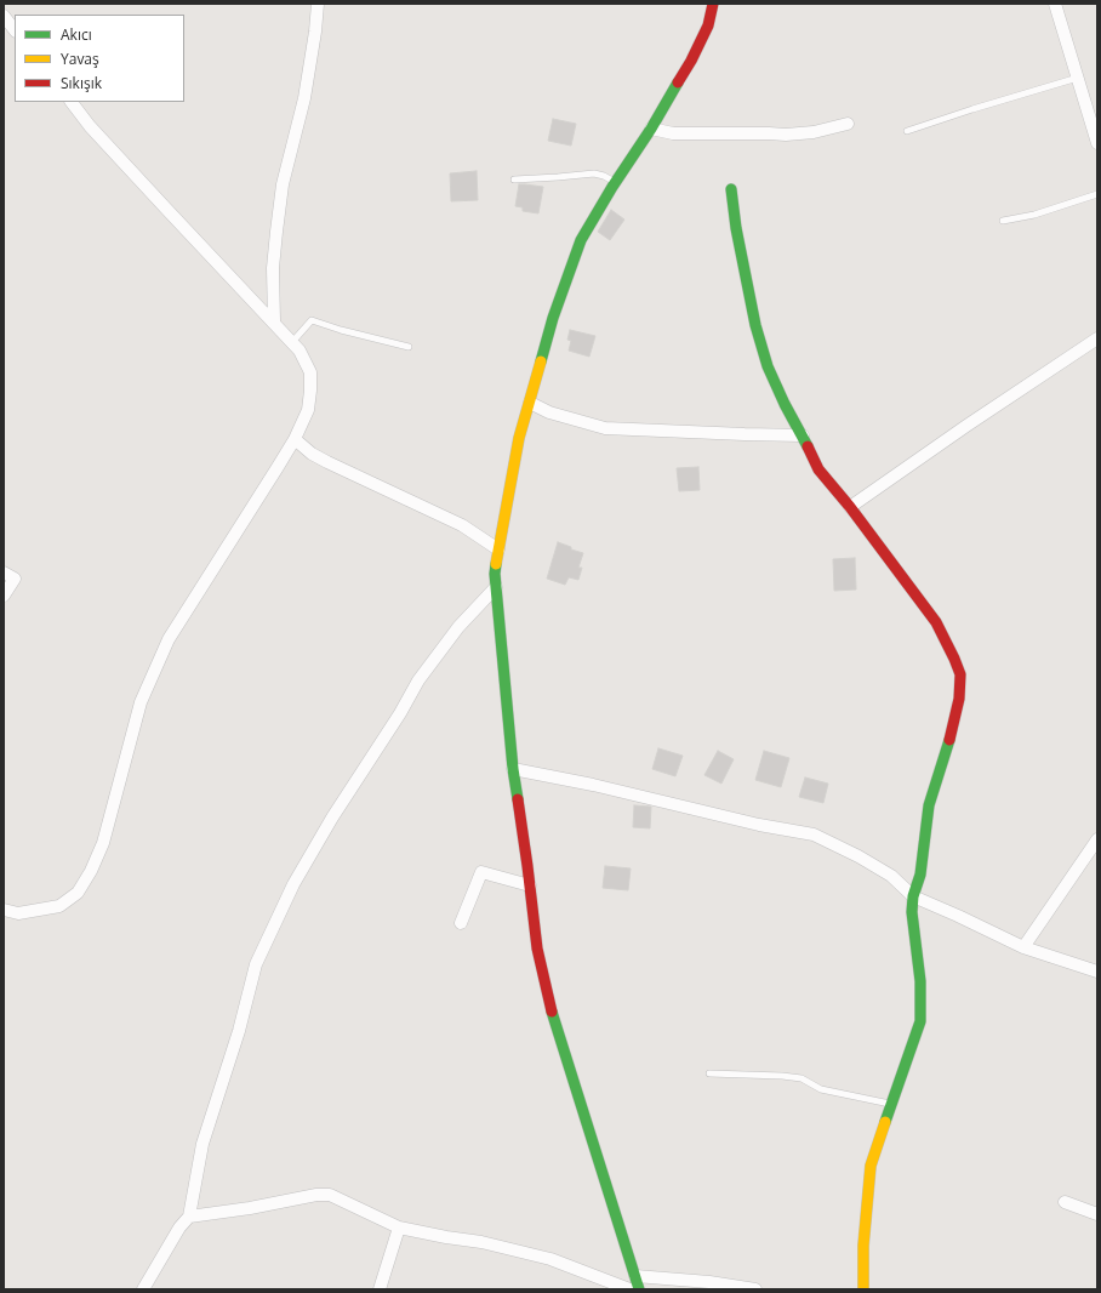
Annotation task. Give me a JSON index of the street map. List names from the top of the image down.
{
  "legend": ["Akıcı", "Yavaş", "Sıkışık"]
}
